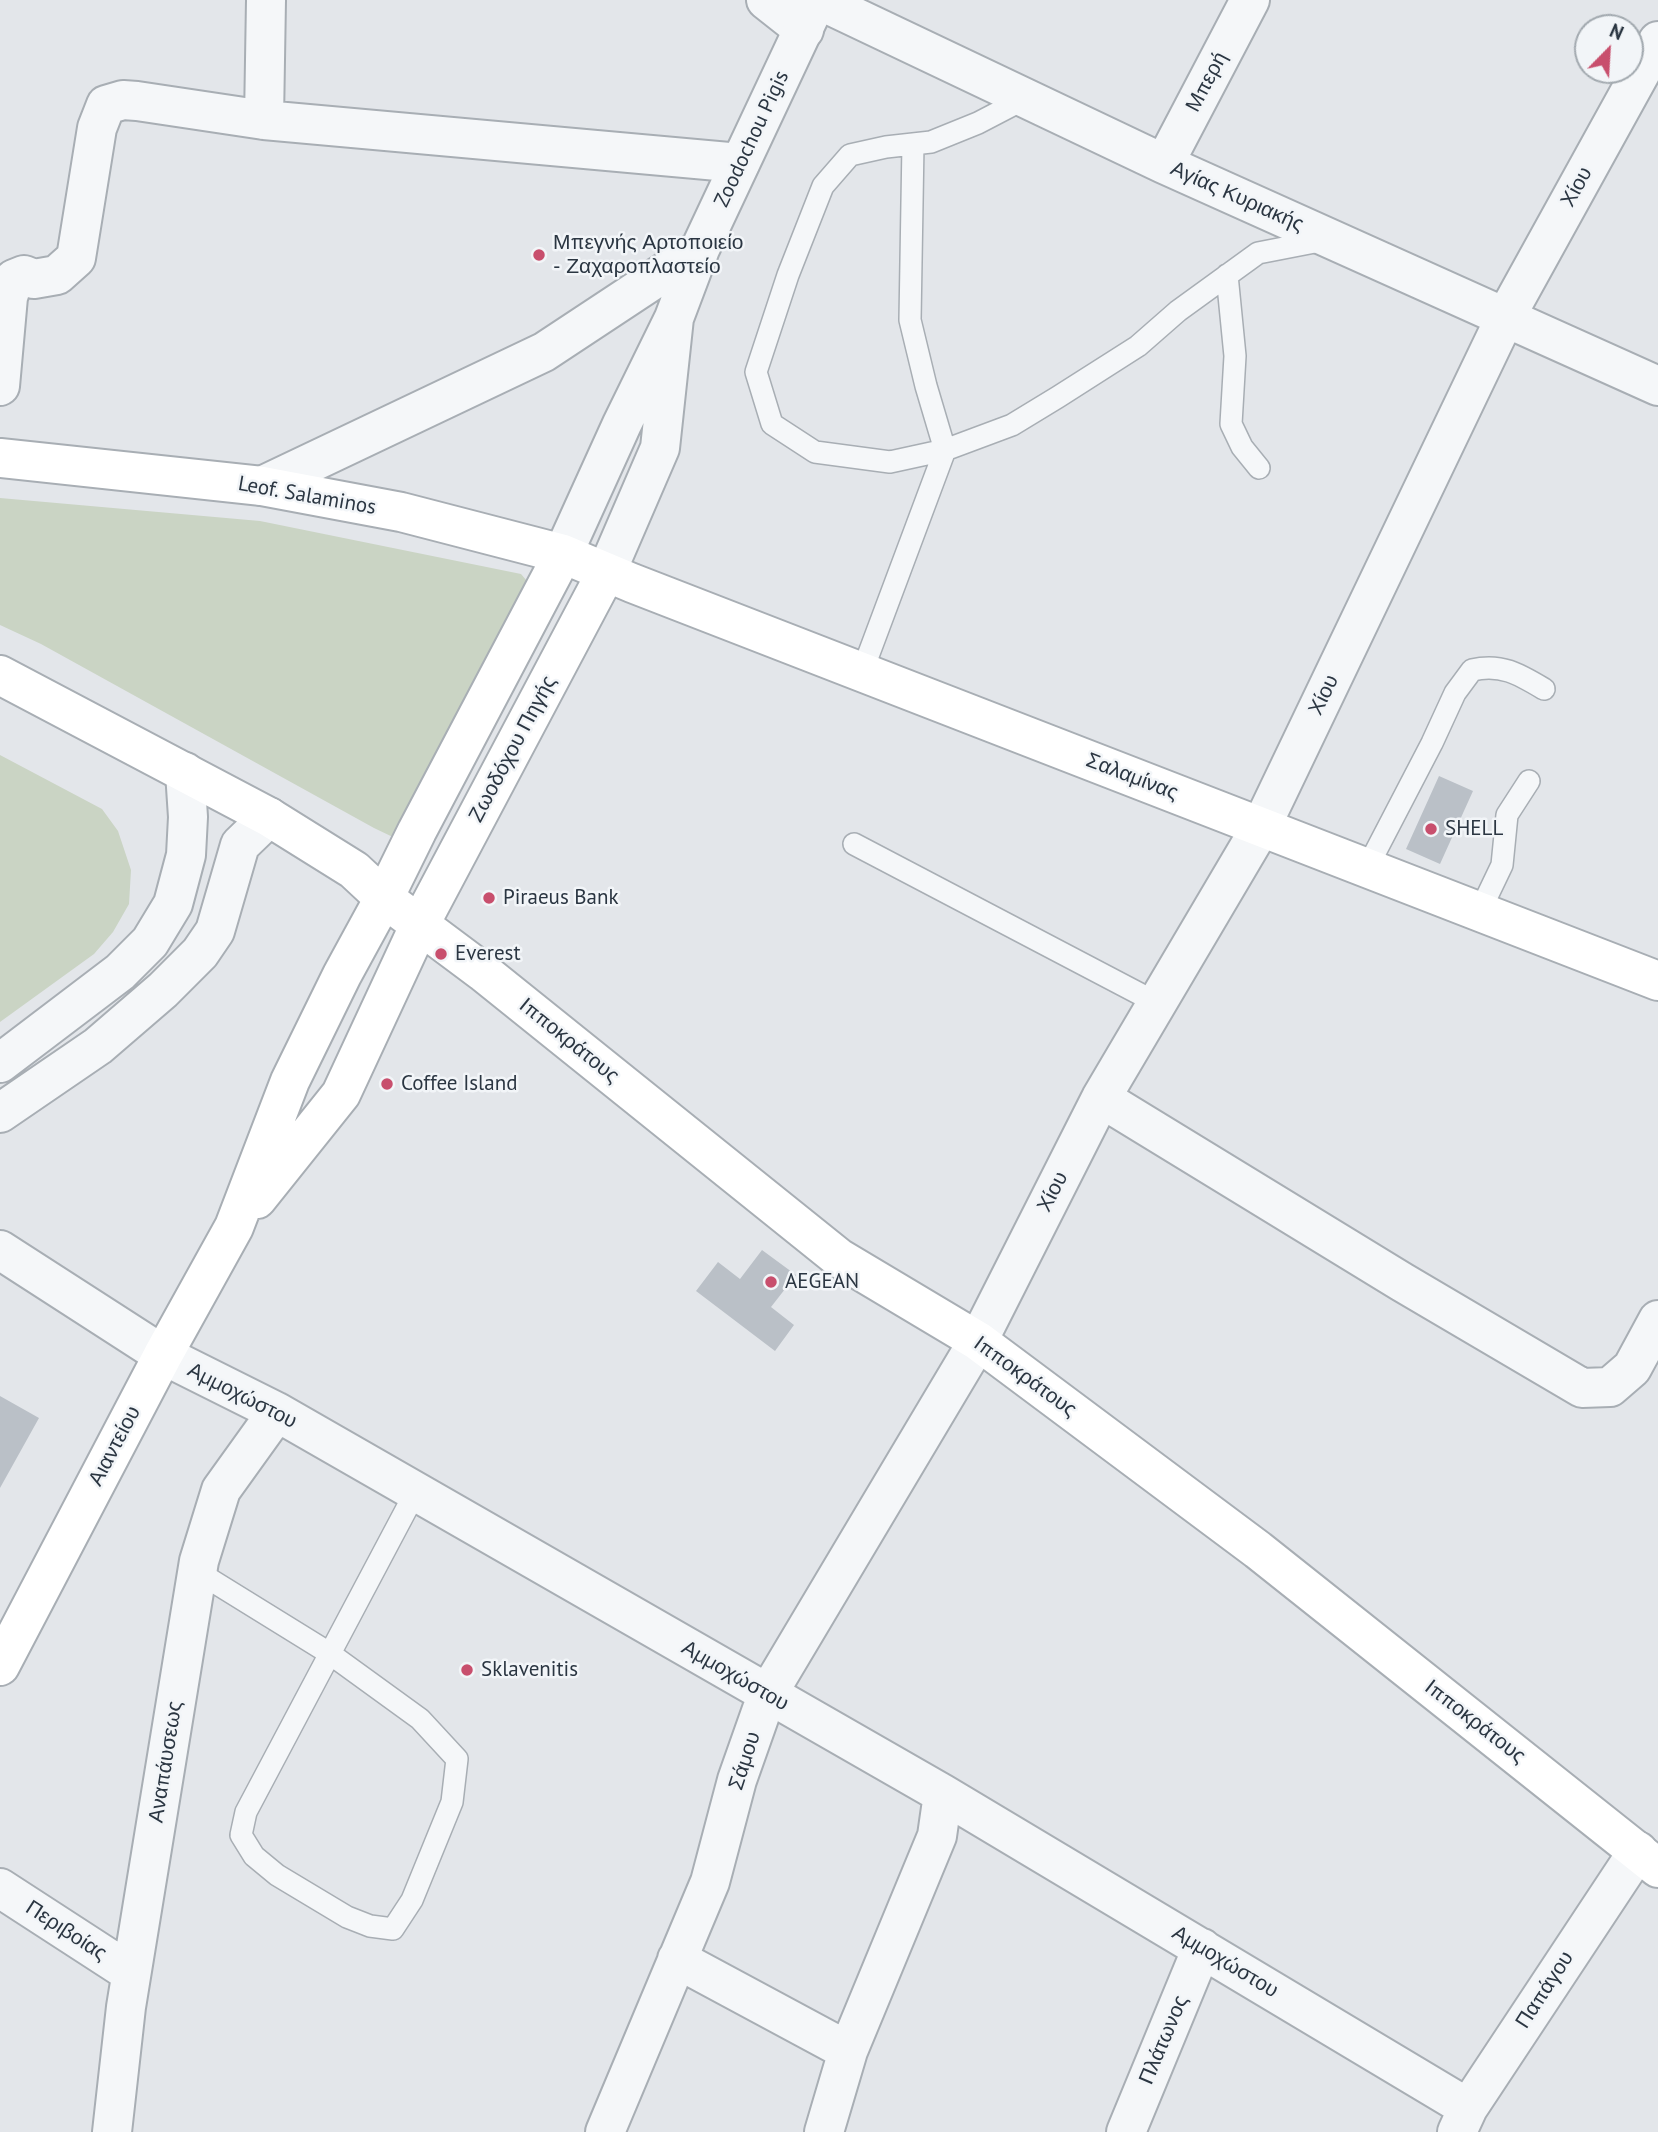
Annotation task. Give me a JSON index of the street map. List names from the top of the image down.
{
  "streets": {
    "main road": [
      "Leof. Salaminos",
      "Ζωοδόχου Πηγής",
      "Σαλαμίνας",
      "Ιπποκράτους",
      "Αιαντείου"
    ],
    "street": [
      "Μπερή",
      "Zoodochou Pigis",
      "Χίου",
      "Αγίας Κυριακής",
      "Αμμοχώστου",
      "Σάμου",
      "Αναπάυσεως",
      "Περιβοίας",
      "Παπάγου",
      "Πλάτωνος"
    ]
  },
  "crossings": [
    ["Μπερή", "Αγίας Κυριακής"],
    ["Zoodochou Pigis", "Αγίας Κυριακής"],
    ["Zoodochou Pigis", "Leof. Salaminos"],
    ["Zoodochou Pigis", "Ζωοδόχου Πηγής"],
    ["Zoodochou Pigis", "Σαλαμίνας"],
    ["Χίου", "Αγίας Κυριακής"],
    ["Χίου", "Σαλαμίνας"],
    ["Χίου", "Ιπποκράτους"],
    ["Χίου", "Σάμου"],
    ["Leof. Salaminos", "Ζωοδόχου Πηγής"],
    ["Leof. Salaminos", "Σαλαμίνας"],
    ["Ζωοδόχου Πηγής", "Σαλαμίνας"],
    ["Ζωοδόχου Πηγής", "Ιπποκράτους"],
    ["Ζωοδόχου Πηγής", "Αιαντείου"],
    ["Ιπποκράτους", "Αιαντείου"],
    ["Ιπποκράτους", "Σάμου"],
    ["Ιπποκράτους", "Παπάγου"],
    ["Αμμοχώστου", "Αιαντείου"],
    ["Αμμοχώστου", "Σάμου"],
    ["Αμμοχώστου", "Αναπάυσεως"],
    ["Αμμοχώστου", "Παπάγου"],
    ["Αμμοχώστου", "Πλάτωνος"],
    ["Αναπάυσεως", "Περιβοίας"]
  ],
  "places": [
    "Μπεγνής Αρτοποιείο - Ζαχαροπλαστείο",
    "SHELL",
    "Piraeus Bank",
    "Everest",
    "Coffee Island",
    "AEGEAN",
    "Sklavenitis"
  ],
  "north": "top right"
}
